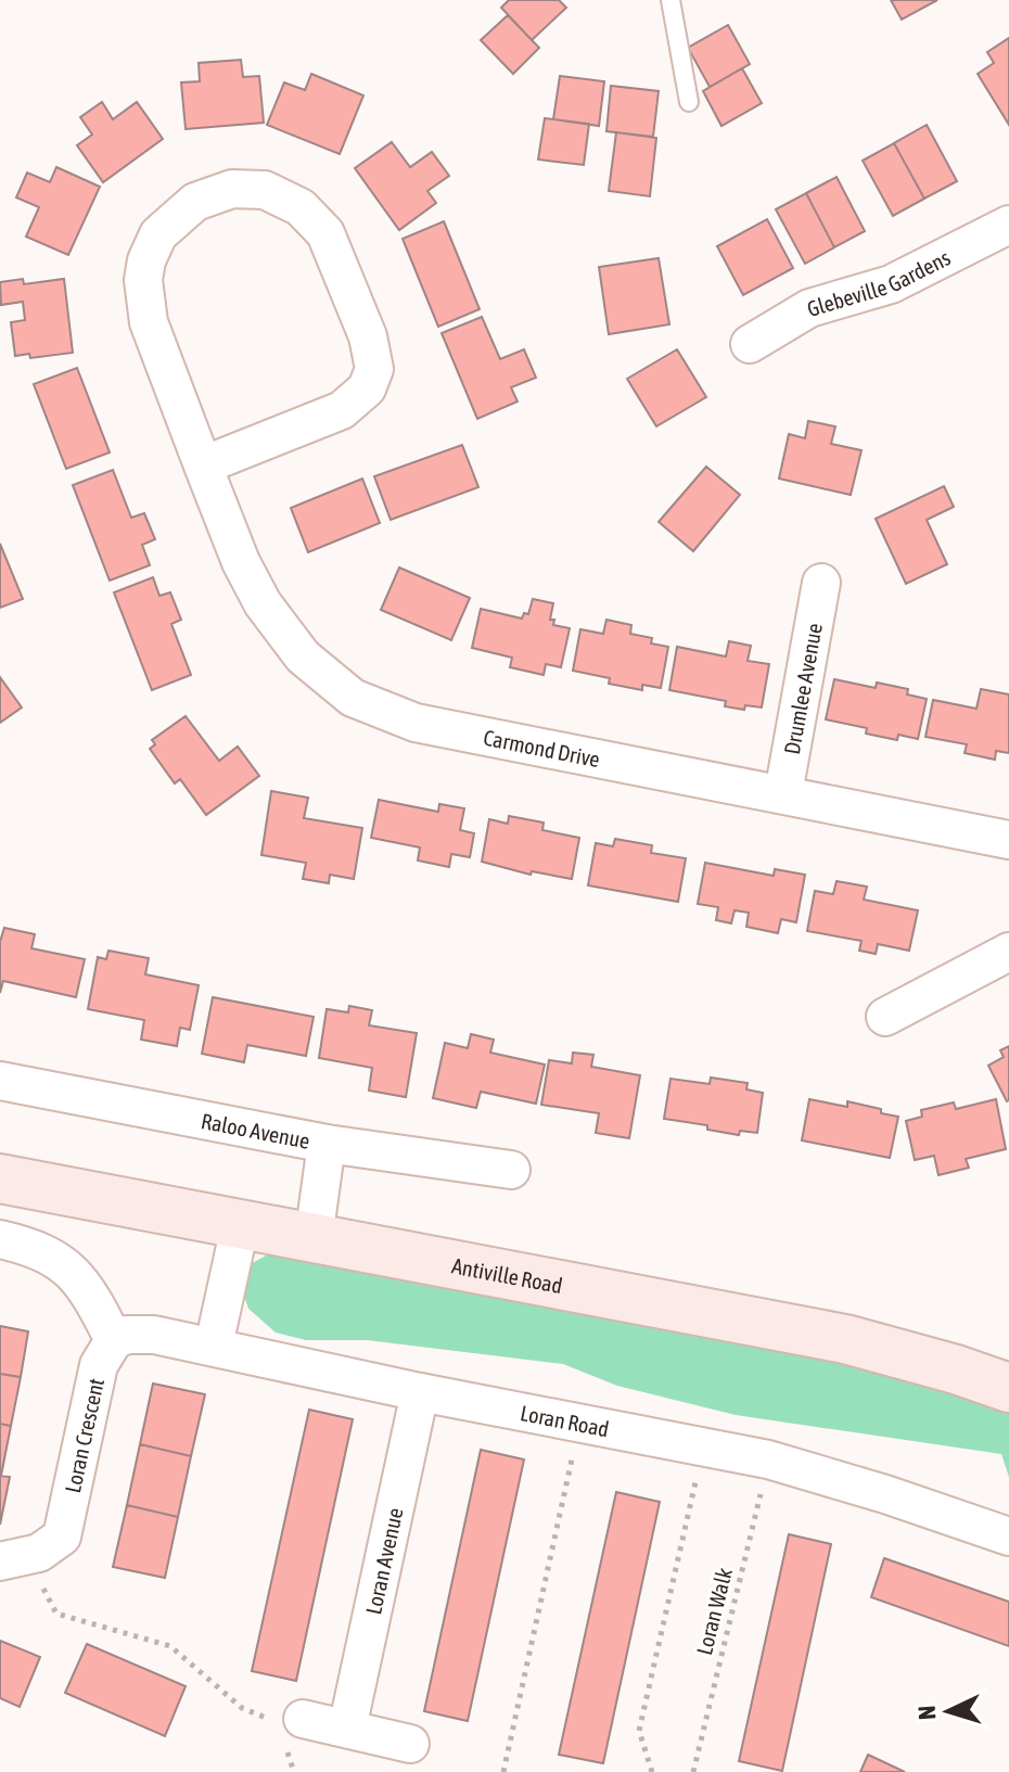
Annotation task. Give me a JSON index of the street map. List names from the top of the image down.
{
  "streets": {
    "street": [
      "Glebeville Gardens",
      "Drumlee Avenue",
      "Carmond Drive",
      "Raloo Avenue",
      "Antiville Road",
      "Loran Road",
      "Loran Crescent",
      "Loran Avenue"
    ],
    "path": ["Loran Walk"]
  },
  "crossings": [
    ["Drumlee Avenue", "Carmond Drive"],
    ["Loran Road", "Loran Crescent"],
    ["Loran Road", "Loran Avenue"],
    ["Loran Road", "Loran Walk"]
  ],
  "north": "left"
}
